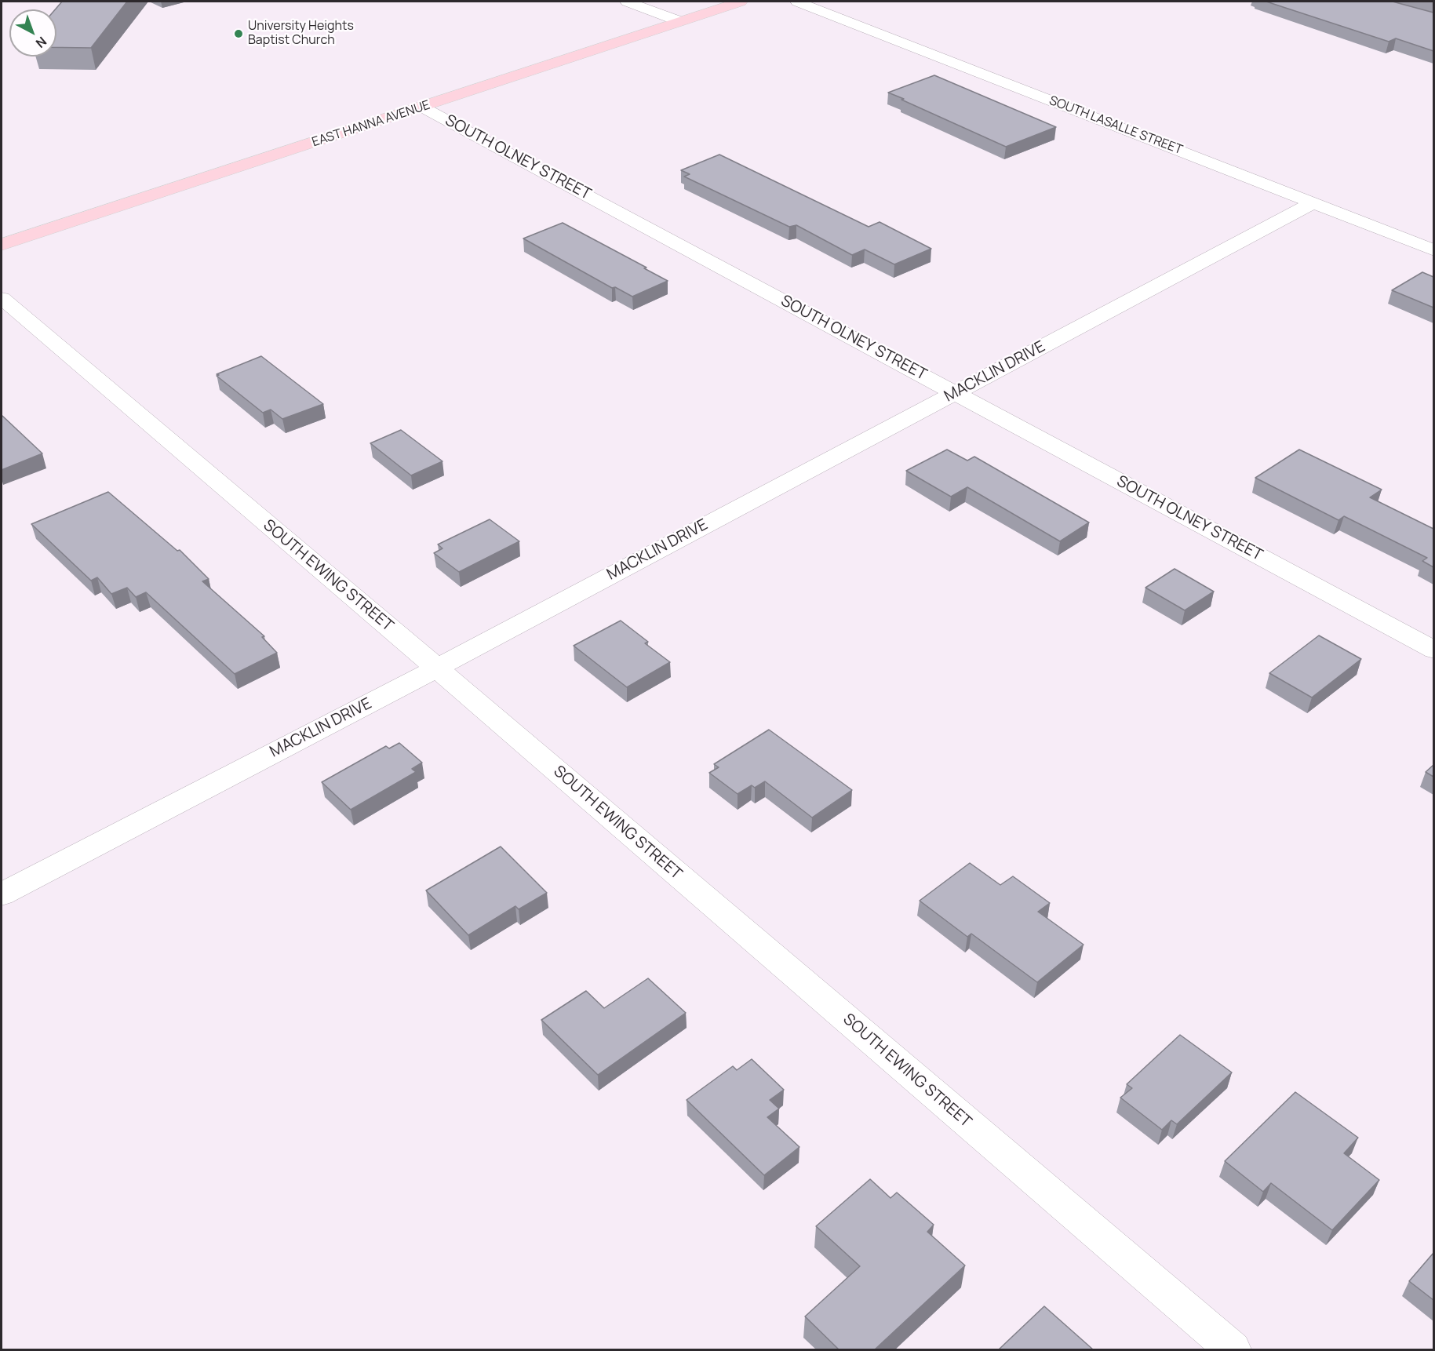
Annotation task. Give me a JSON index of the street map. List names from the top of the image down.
{
  "streets": {
    "main road": ["EAST HANNA AVENUE"],
    "street": [
      "SOUTH LASALLE STREET",
      "SOUTH OLNEY STREET",
      "MACKLIN DRIVE",
      "SOUTH EWING STREET"
    ]
  },
  "crossings": [
    ["EAST HANNA AVENUE", "SOUTH OLNEY STREET"],
    ["SOUTH LASALLE STREET", "MACKLIN DRIVE"],
    ["SOUTH OLNEY STREET", "MACKLIN DRIVE"],
    ["MACKLIN DRIVE", "SOUTH EWING STREET"]
  ],
  "places": ["University Heights Baptist Church"],
  "north": "bottom right"
}
